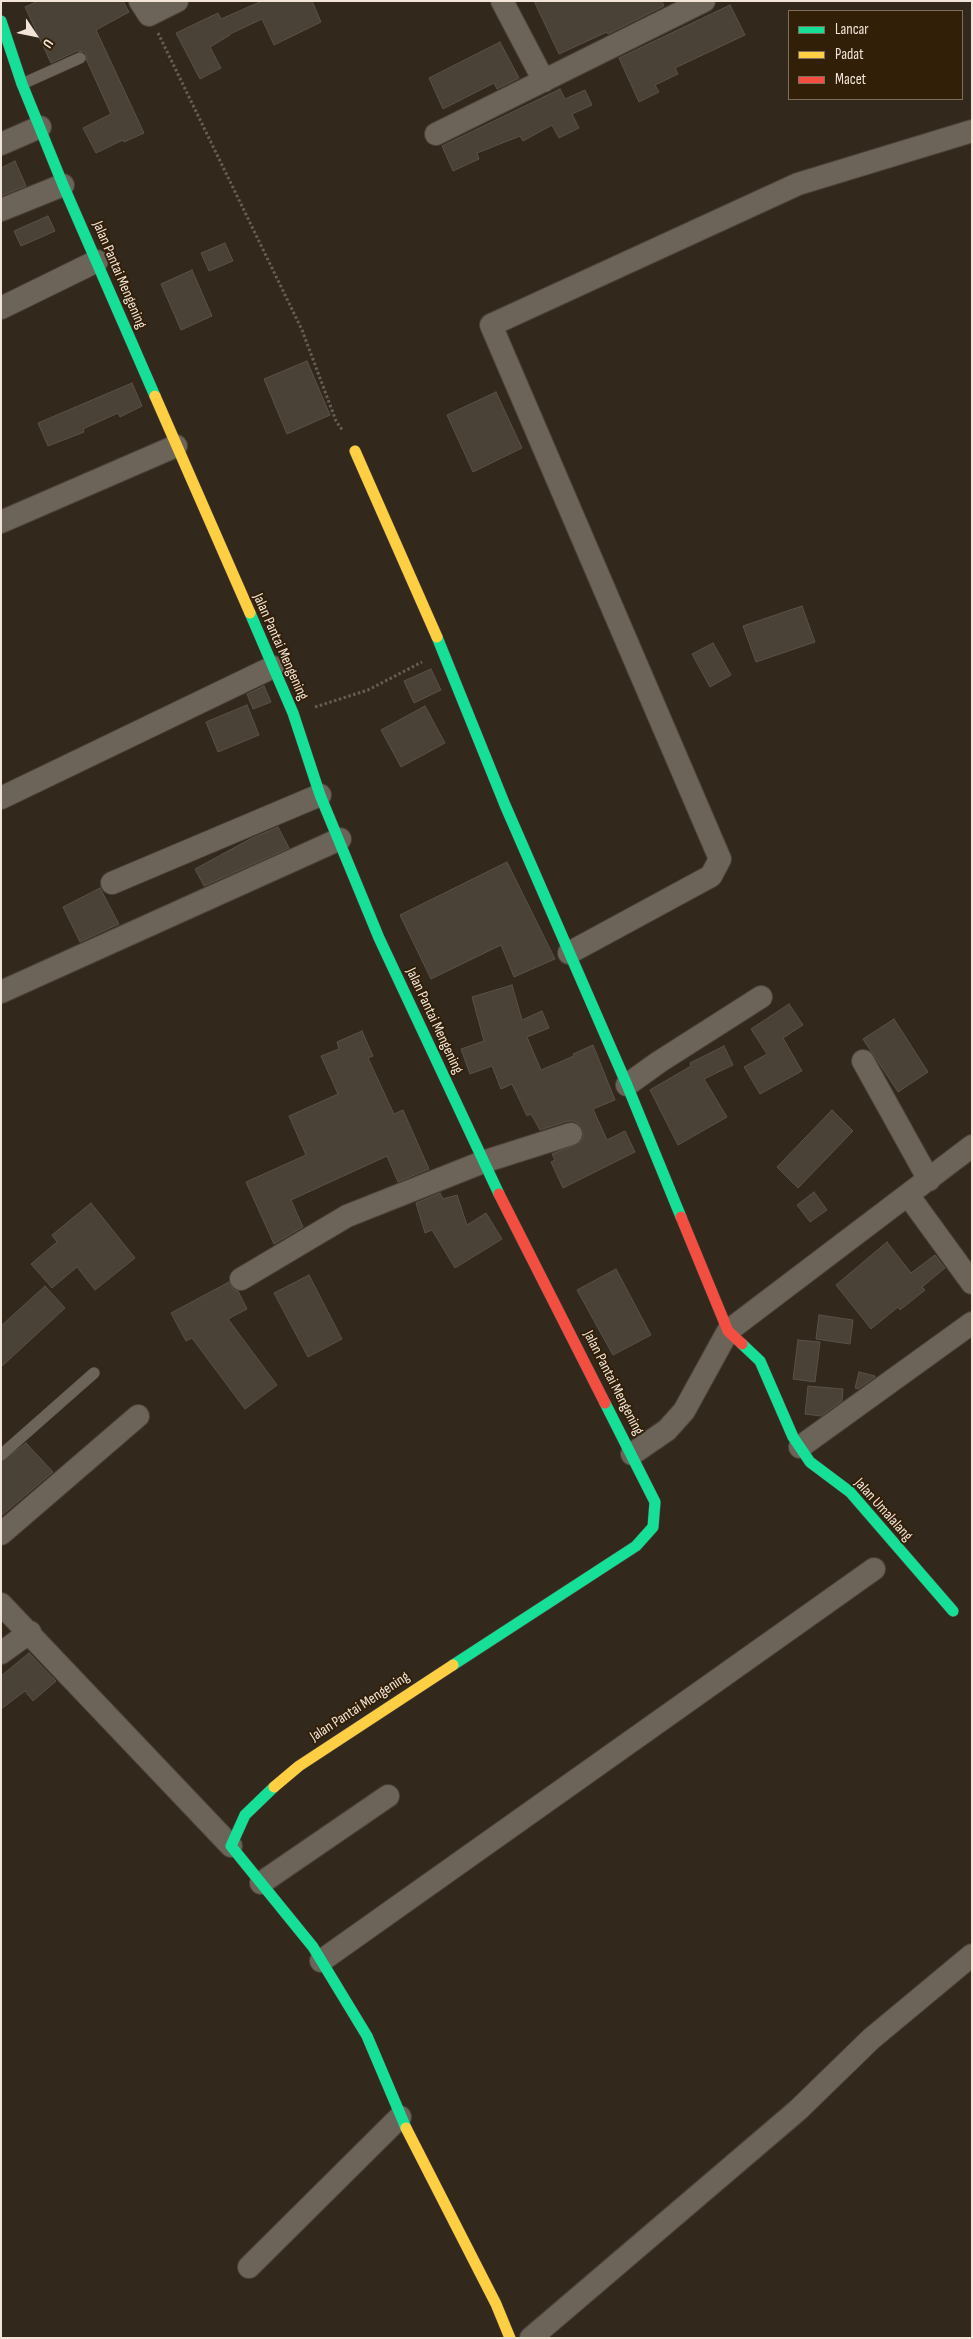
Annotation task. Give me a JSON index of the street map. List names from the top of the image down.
{
  "streets": {
    "street": ["Jalan Pantai Mengening", "Jalan Umalalang"]
  },
  "legend": ["Lancar", "Padat", "Macet"],
  "north": "bottom right"
}
